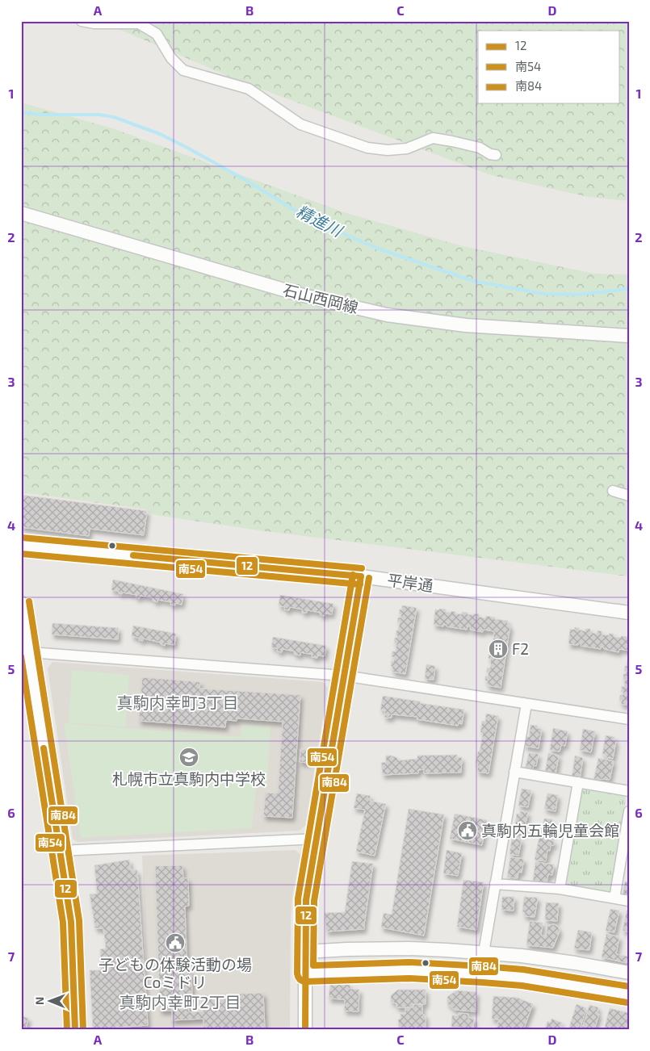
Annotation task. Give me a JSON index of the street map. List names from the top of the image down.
{
  "streets": {
    "street": ["石山西岡線", "平岸通"]
  },
  "districts": ["真駒内幸町3丁目", "真駒内幸町2丁目"],
  "water": ["精進川"],
  "places": {
    "building": ["F2"],
    "school or university": ["札幌市立真駒内中学校"],
    "public building": ["真駒内五輪児童会館", "子どもの体験活動の場 Coミドリ"]
  },
  "lines": ["transit line 南84", "transit line 南54", "transit line 12"],
  "legend": ["12", "南54", "南84"],
  "north": "left",
  "grid": {
    "columns": [
      "A",
      "B",
      "C",
      "D"
    ],
    "rows": [
      "1",
      "2",
      "3",
      "4",
      "5",
      "6",
      "7"
    ]
  }
}
